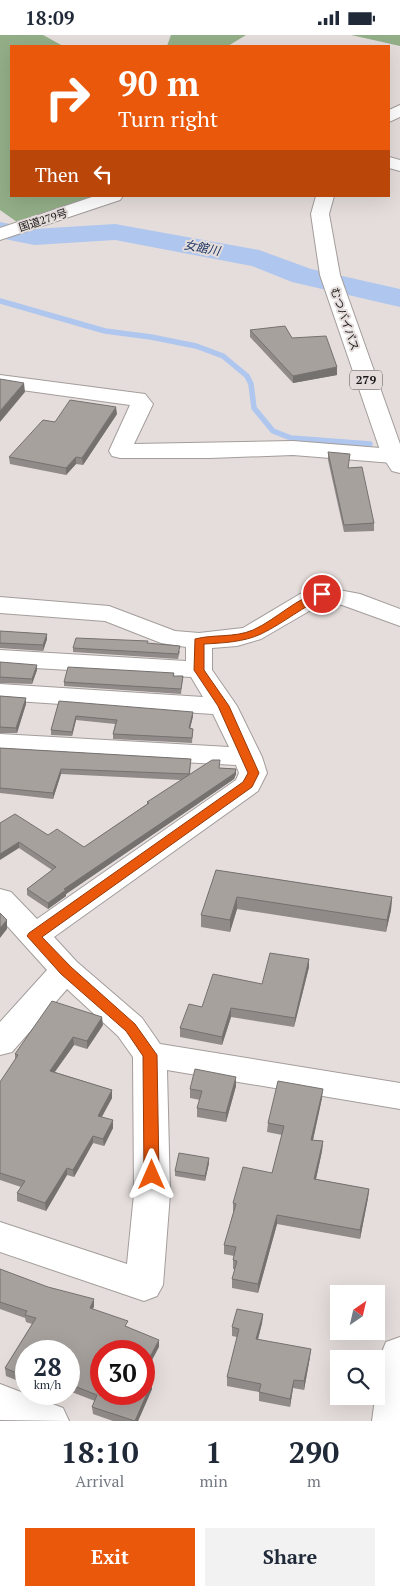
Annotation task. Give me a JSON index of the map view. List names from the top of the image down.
{
  "streets": {
    "main road": ["国道279号", "むつバイパス", "279"]
  },
  "water": ["女館川"],
  "north": "top right",
  "page": {
    "status": "18:09",
    "turn": ["90 m", "Turn right"],
    "then": "Then",
    "speed": "28 km/h",
    "limit": "30",
    "eta": [
      "18:10",
      "Arrival",
      "1",
      "min",
      "290",
      "m"
    ],
    "buttons": ["Exit", "Share"]
  }
}
